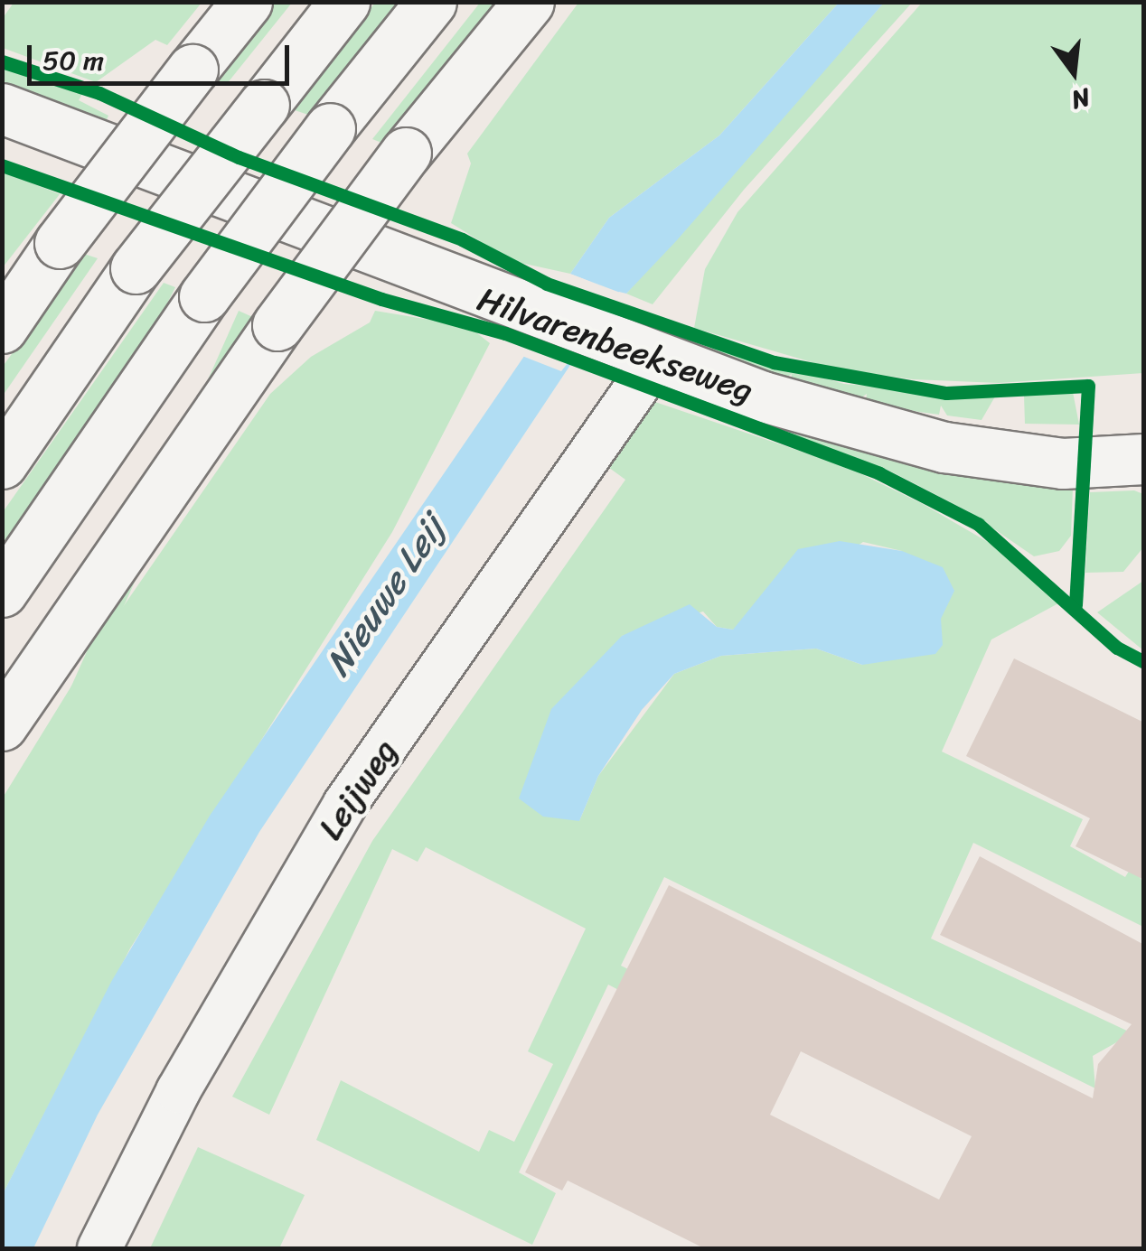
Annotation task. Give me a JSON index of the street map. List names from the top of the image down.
{
  "streets": {
    "main road": ["Hilvarenbeekseweg"],
    "street": ["Leijweg"]
  },
  "crossings": [
    ["Hilvarenbeekseweg", "Leijweg"]
  ],
  "water": ["Nieuwe Leij"],
  "scale_bar": "50 m",
  "north": "bottom"
}
